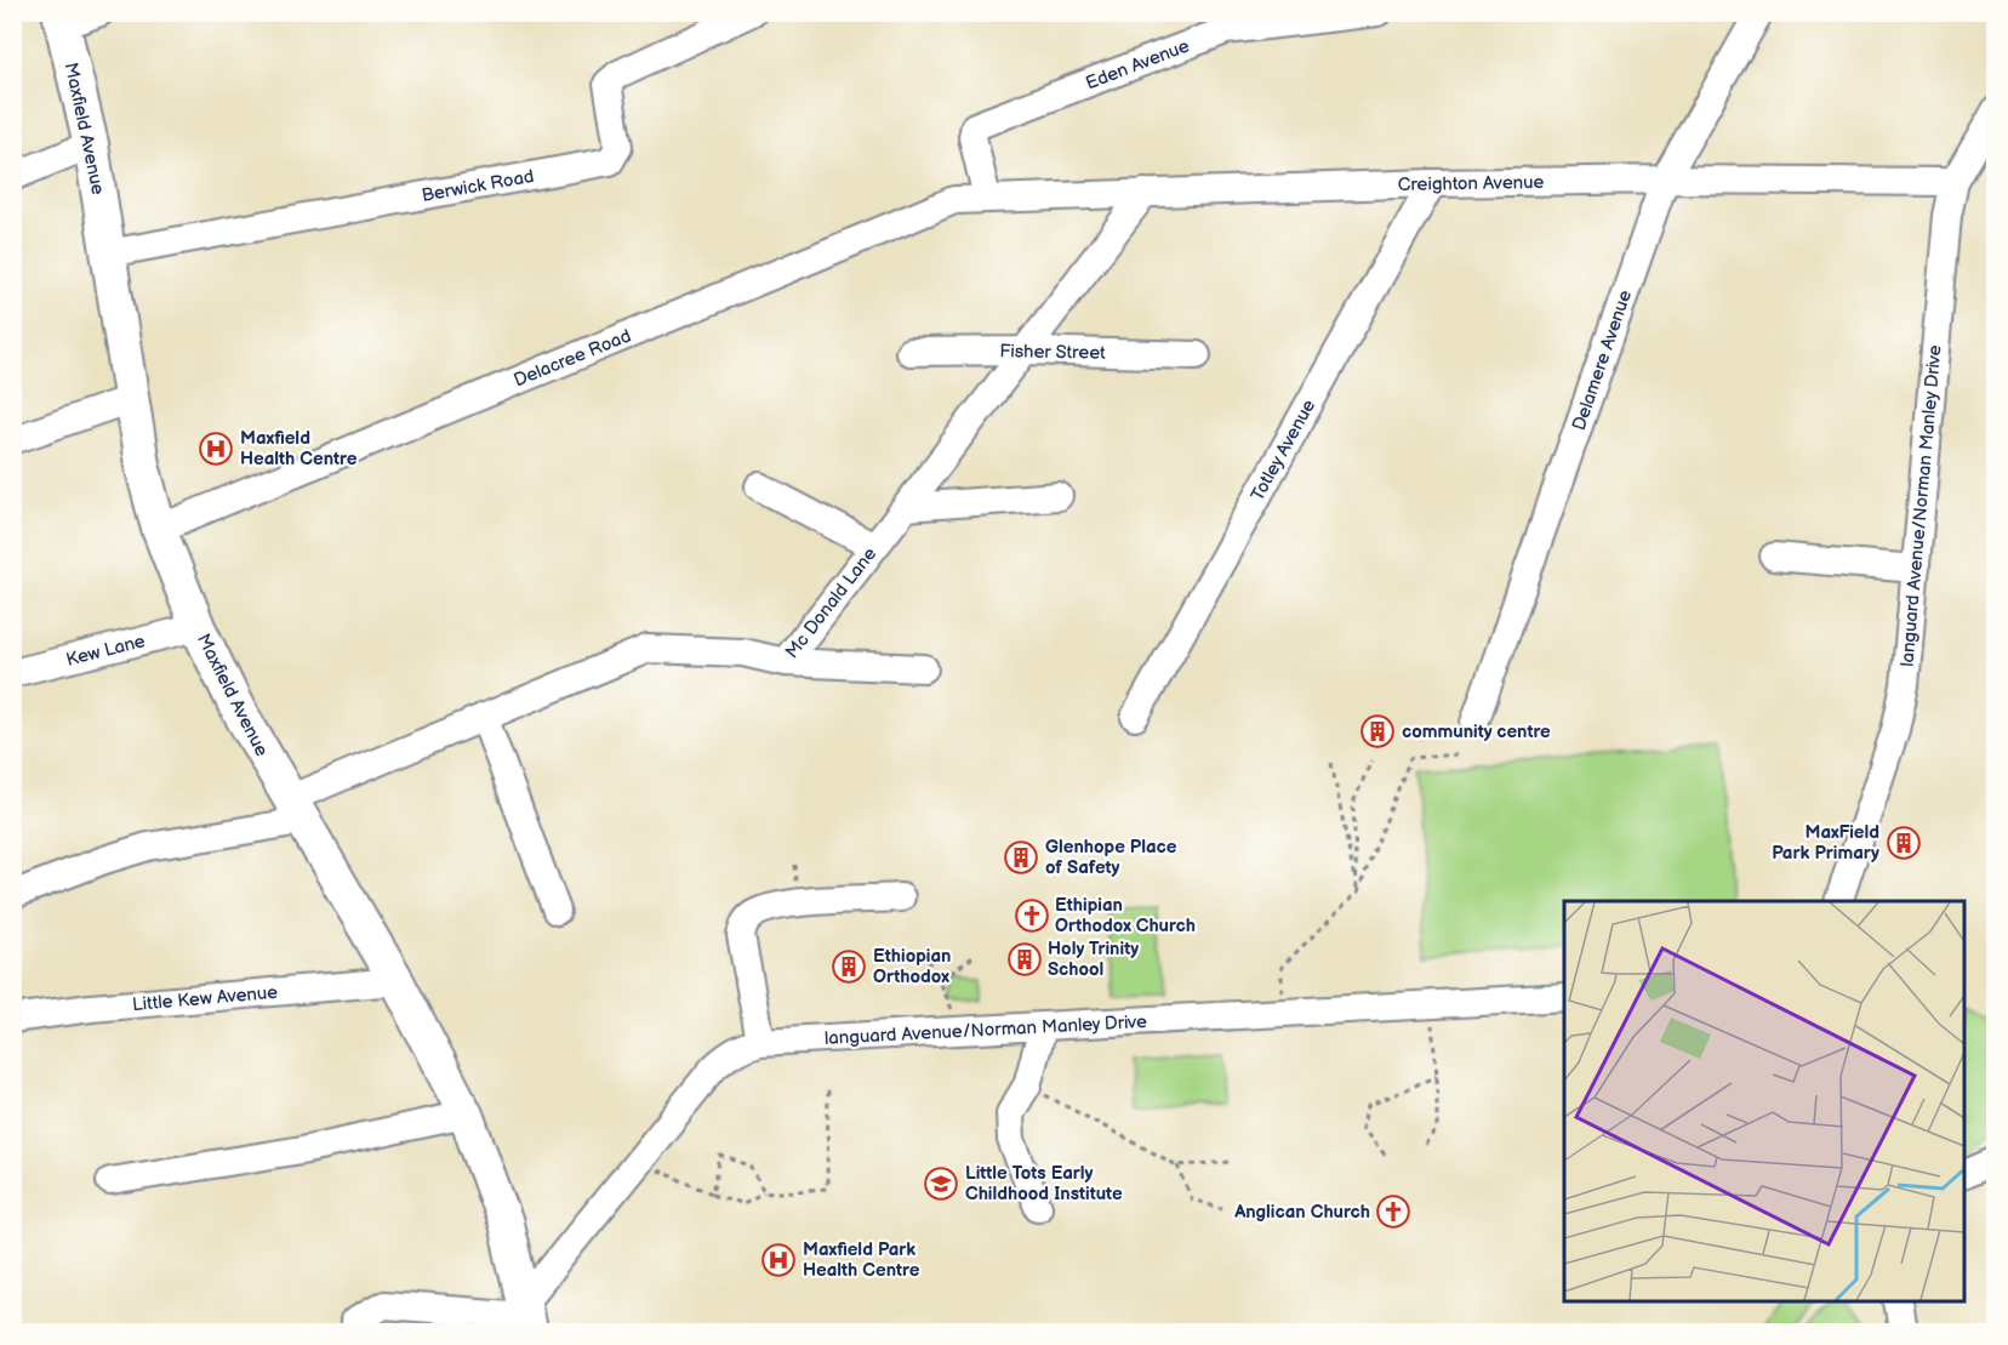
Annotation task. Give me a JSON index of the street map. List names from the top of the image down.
{
  "streets": {
    "main road": ["Maxfield Avenue"],
    "street": [
      "Eden Avenue",
      "Creighton Avenue",
      "Berwick Road",
      "Fisher Street",
      "Delacree Road",
      "Delamere Avenue",
      "Totley Avenue",
      "languard Avenue/Norman Manley Drive",
      "Mc Donald Lane",
      "Kew Lane",
      "Little Kew Avenue"
    ]
  },
  "crossings": [
    ["Eden Avenue", "Creighton Avenue"],
    ["Eden Avenue", "Delacree Road"],
    ["Maxfield Avenue", "Berwick Road"],
    ["Maxfield Avenue", "Delacree Road"],
    ["Maxfield Avenue", "languard Avenue/Norman Manley Drive"],
    ["Maxfield Avenue", "Mc Donald Lane"],
    ["Maxfield Avenue", "Kew Lane"],
    ["Maxfield Avenue", "Little Kew Avenue"],
    ["Creighton Avenue", "Delacree Road"],
    ["Creighton Avenue", "Delamere Avenue"],
    ["Creighton Avenue", "Totley Avenue"],
    ["Creighton Avenue", "languard Avenue/Norman Manley Drive"],
    ["Creighton Avenue", "Mc Donald Lane"],
    ["Fisher Street", "Mc Donald Lane"]
  ],
  "places": {
    "hospital": ["Maxfield Health Centre", "Maxfield Park Health Centre"],
    "building": [
      "community centre",
      "MaxField Park Primary",
      "Glenhope Place of Safety",
      "Holy Trinity School",
      "Ethiopian Orthodox"
    ],
    "church": ["Ethipian Orthodox Church", "Anglican Church"],
    "school or university": ["Little Tots Early Childhood Institute"]
  }
}
